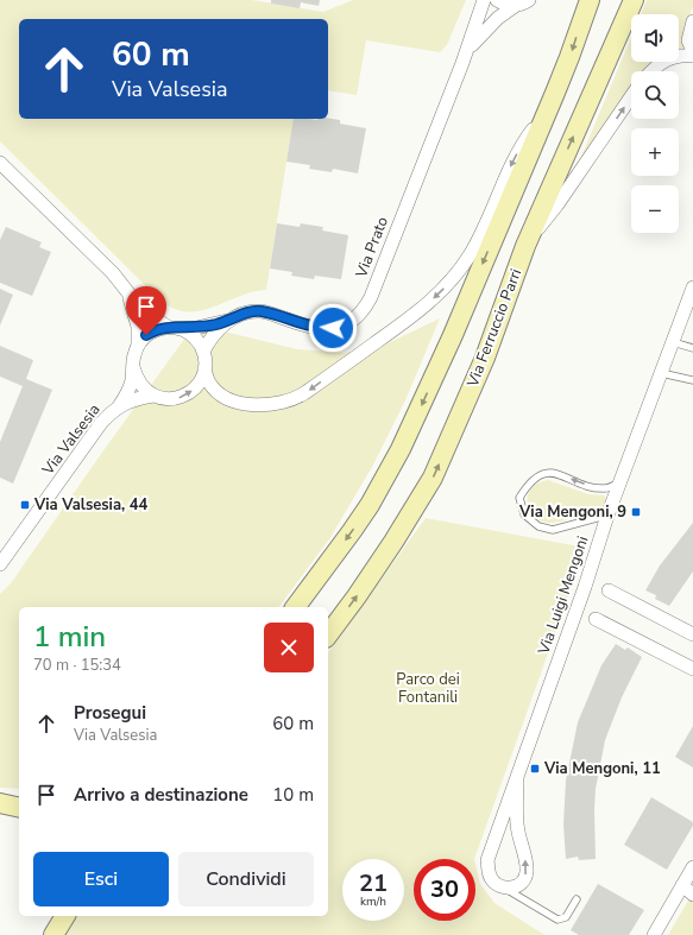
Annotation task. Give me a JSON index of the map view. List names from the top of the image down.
{
  "streets": {
    "main road": ["Via Ferruccio Parri"],
    "street": ["Via Prato", "Via Valsesia", "Via Luigi Mengoni"]
  },
  "crossings": [
    ["Via Prato", "Via Valsesia"]
  ],
  "parks": ["Parco dei Fontanili"],
  "places": {
    "transit": ["Via Valsesia, 44", "Via Mengoni, 9", "Via Mengoni, 11"]
  },
  "page": {
    "map_buttons": ["+", "−"],
    "turn": ["60 m", "Via Valsesia"],
    "heading": ["1 min", "70 m · 15:34"],
    "list": [
      {
        "name": "Prosegui",
        "note": "Via Valsesia",
        "value": "60 m"
      },
      {
        "name": "Arrivo a destinazione",
        "value": "10 m"
      }
    ],
    "buttons": ["Esci", "Condividi"],
    "speed": "21 km/h",
    "limit": "30"
  }
}
